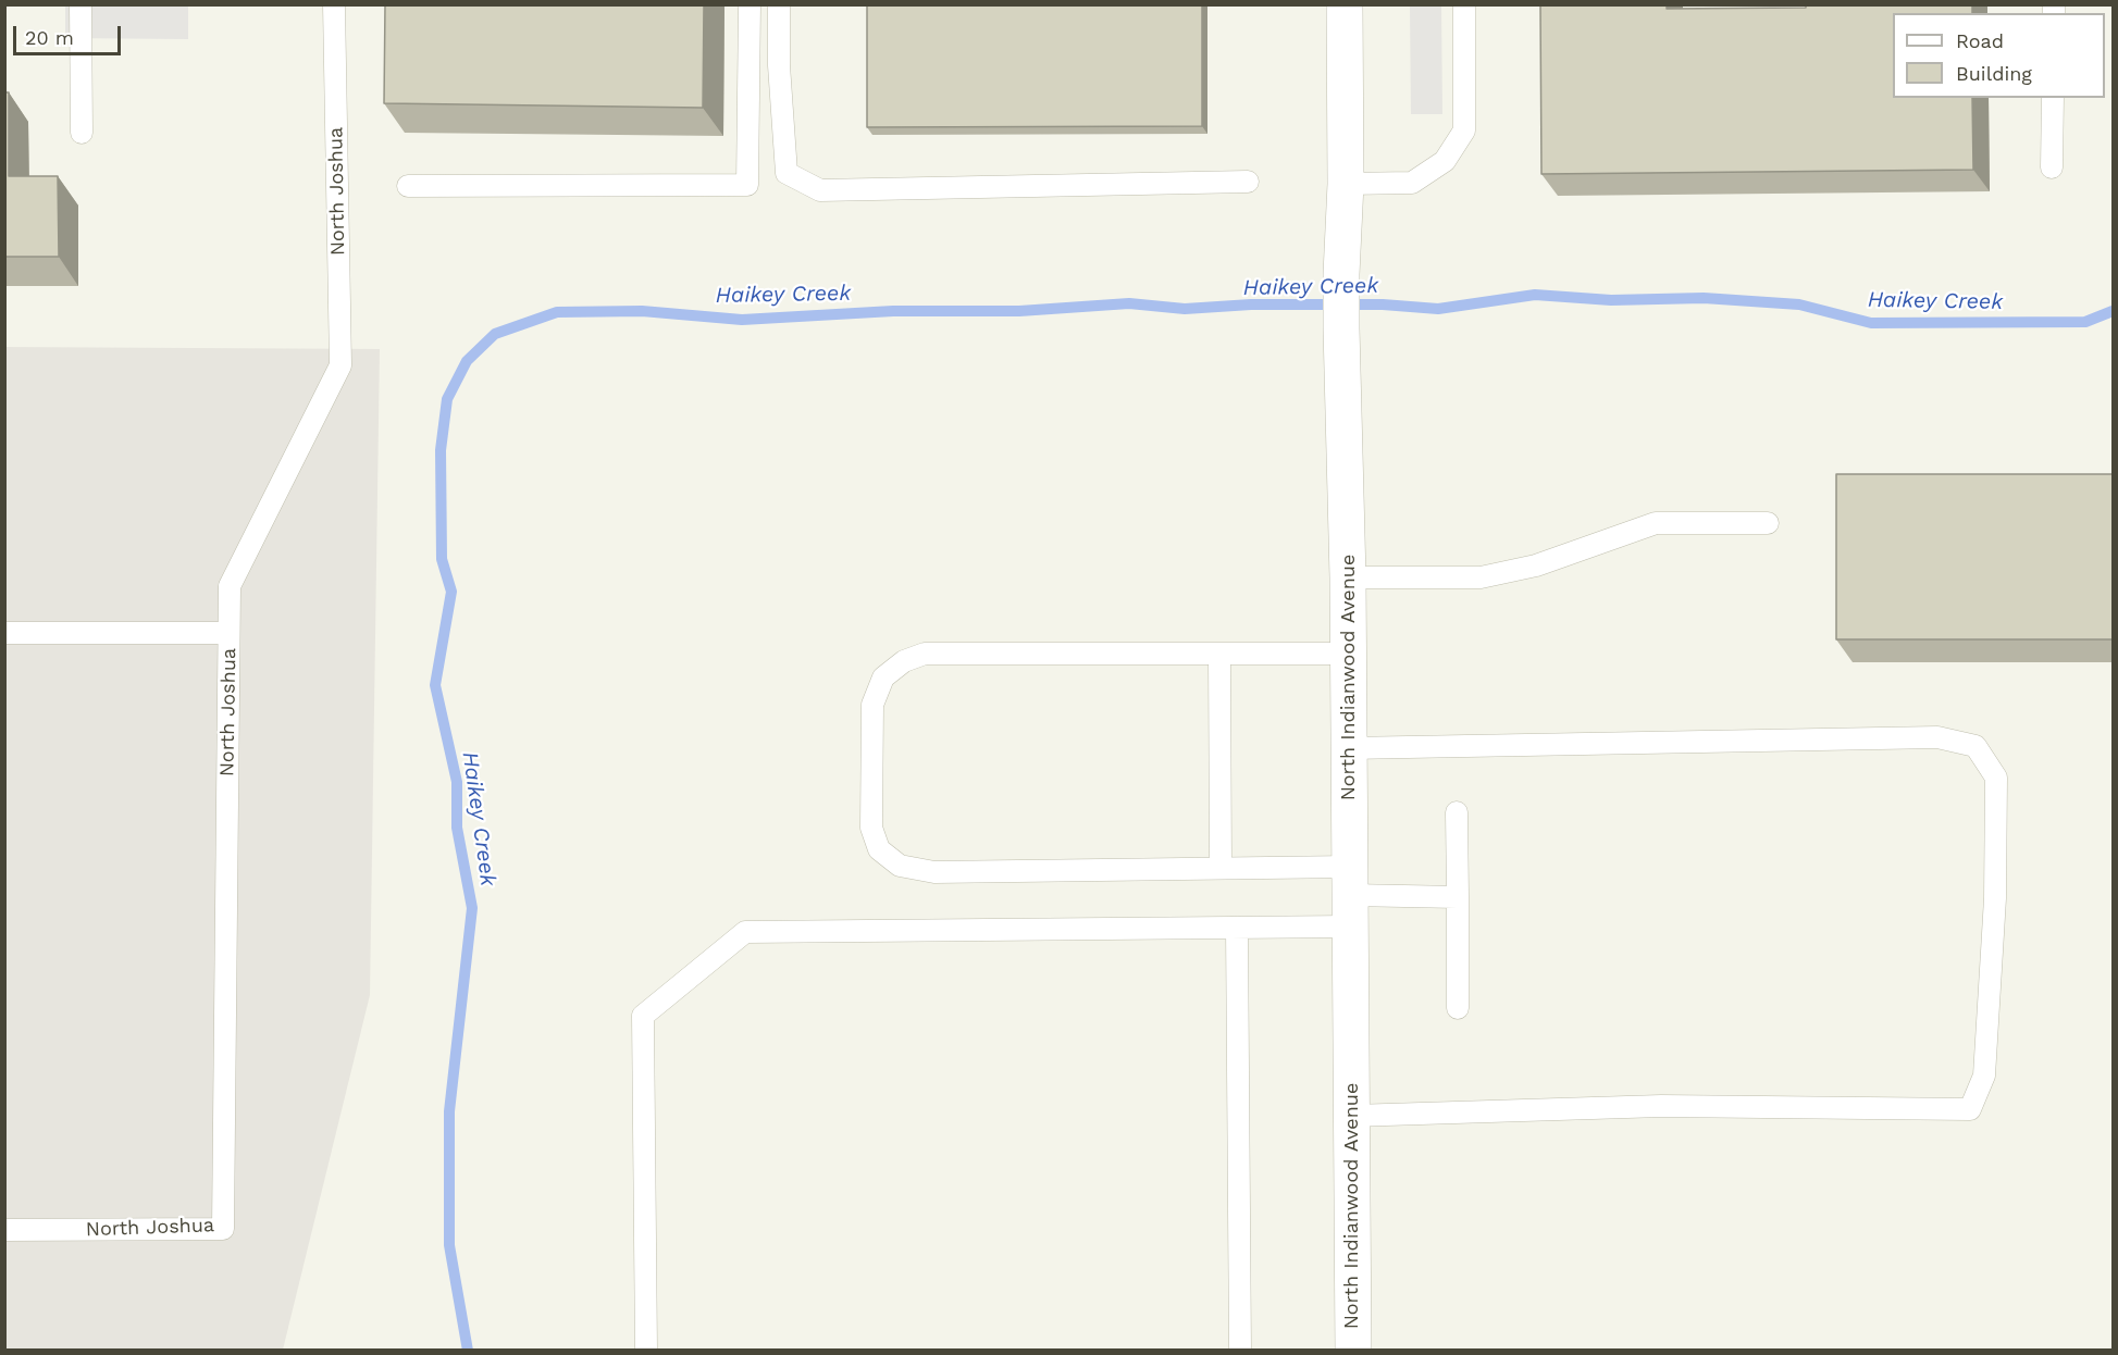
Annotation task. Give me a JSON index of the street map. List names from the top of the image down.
{
  "streets": {
    "street": ["North Indianwood Avenue"],
    "lane": ["North Joshua"]
  },
  "water": ["Haikey Creek"],
  "legend": ["Road", "Building"],
  "scale_bar": "20 m"
}
